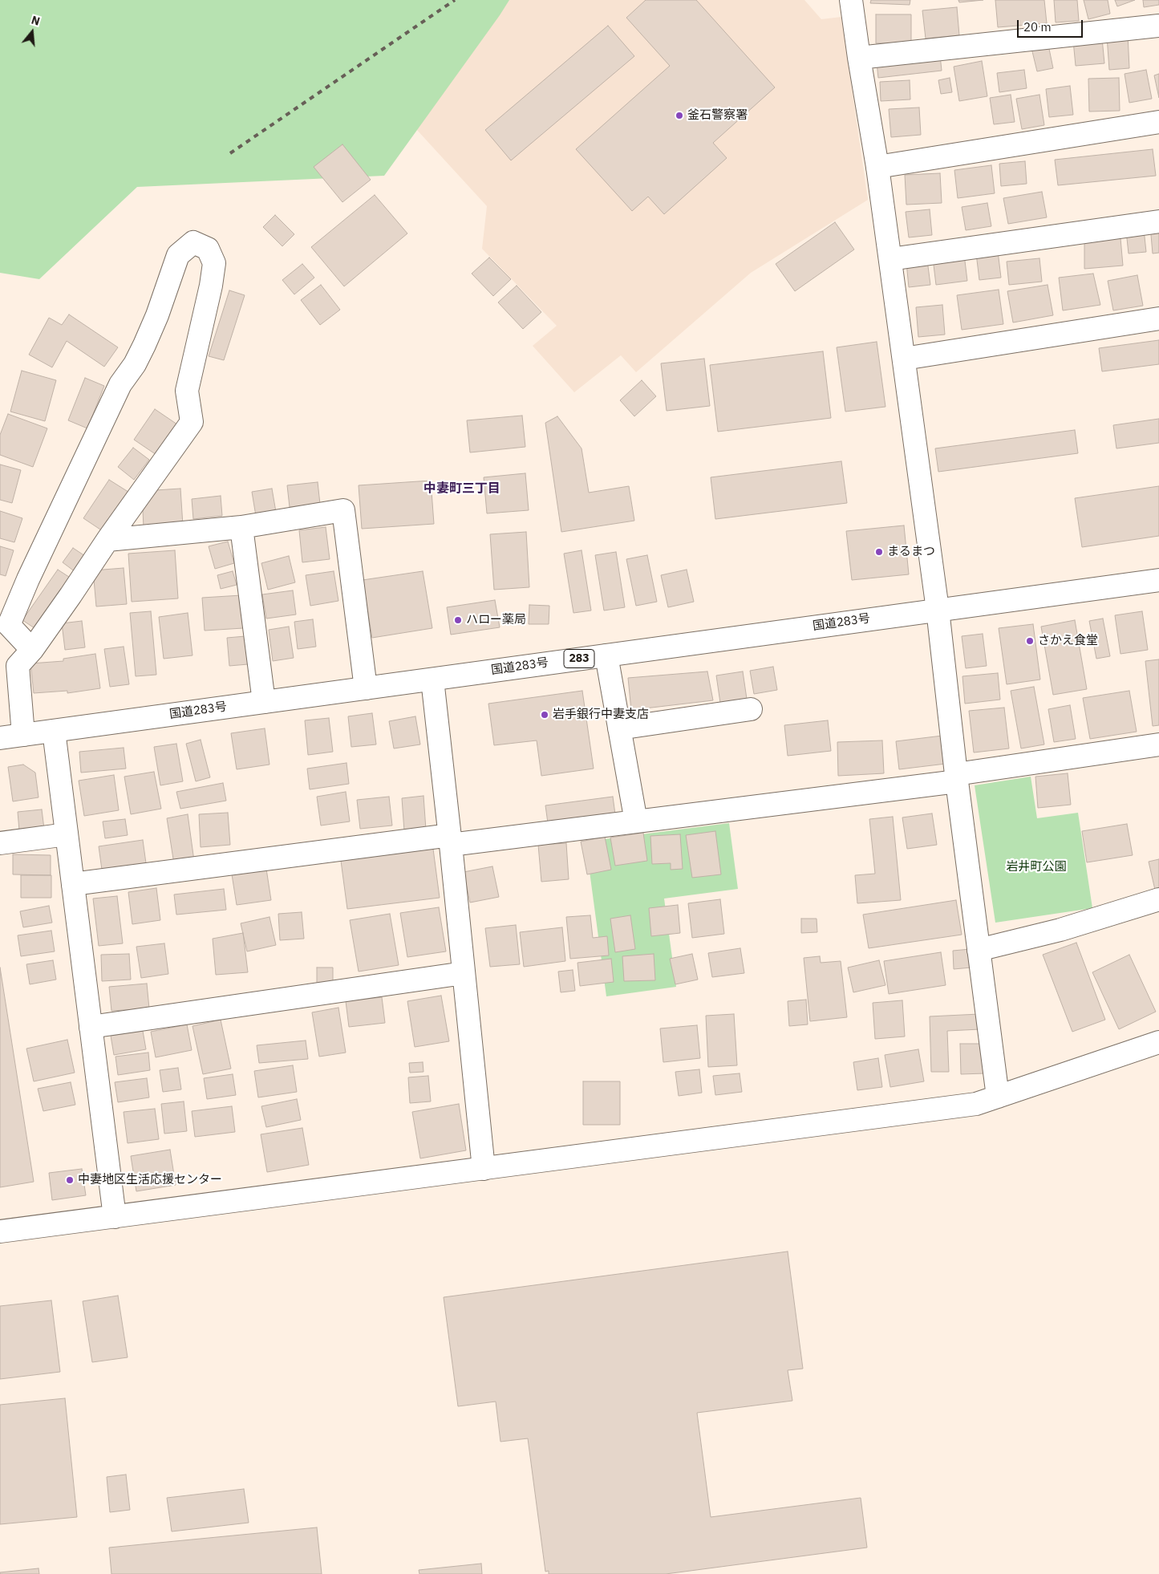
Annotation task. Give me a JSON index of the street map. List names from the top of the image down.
{
  "streets": {
    "main road": ["国道283号", "283"]
  },
  "districts": ["中妻町三丁目"],
  "parks": ["岩井町公園"],
  "places": [
    "釜石警察署",
    "まるまつ",
    "ハロー薬局",
    "さかえ食堂",
    "岩手銀行中妻支店",
    "中妻地区生活応援センター"
  ],
  "scale_bar": "20 m",
  "north": "top"
}
